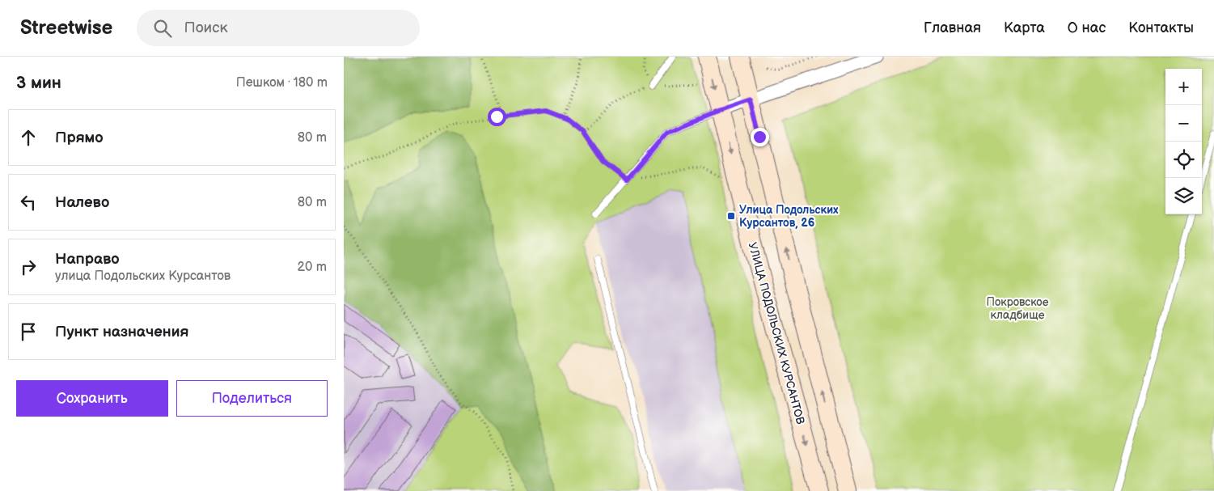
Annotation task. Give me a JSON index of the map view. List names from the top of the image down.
{
  "streets": {
    "main road": ["УЛИЦА ПОДОЛЬСКИХ КУРСАНТОВ"]
  },
  "parks": ["Покровское кладбище"],
  "places": {
    "transit": ["Улица Подольских Курсантов, 26"]
  },
  "page": {
    "header": "Streetwise",
    "search": "Поиск",
    "nav": [
      "Главная",
      "Карта",
      "О нас",
      "Контакты"
    ],
    "heading": ["3 мин", "Пешком · 180 m"],
    "map_buttons": ["+", "−"],
    "list": [
      ["Прямо", "80 m"],
      ["Налево", "80 m"],
      ["Направо", "улица Подольских Курсантов", "20 m"],
      "Пункт назначения"
    ],
    "buttons": ["Сохранить", "Поделиться"]
  }
}
